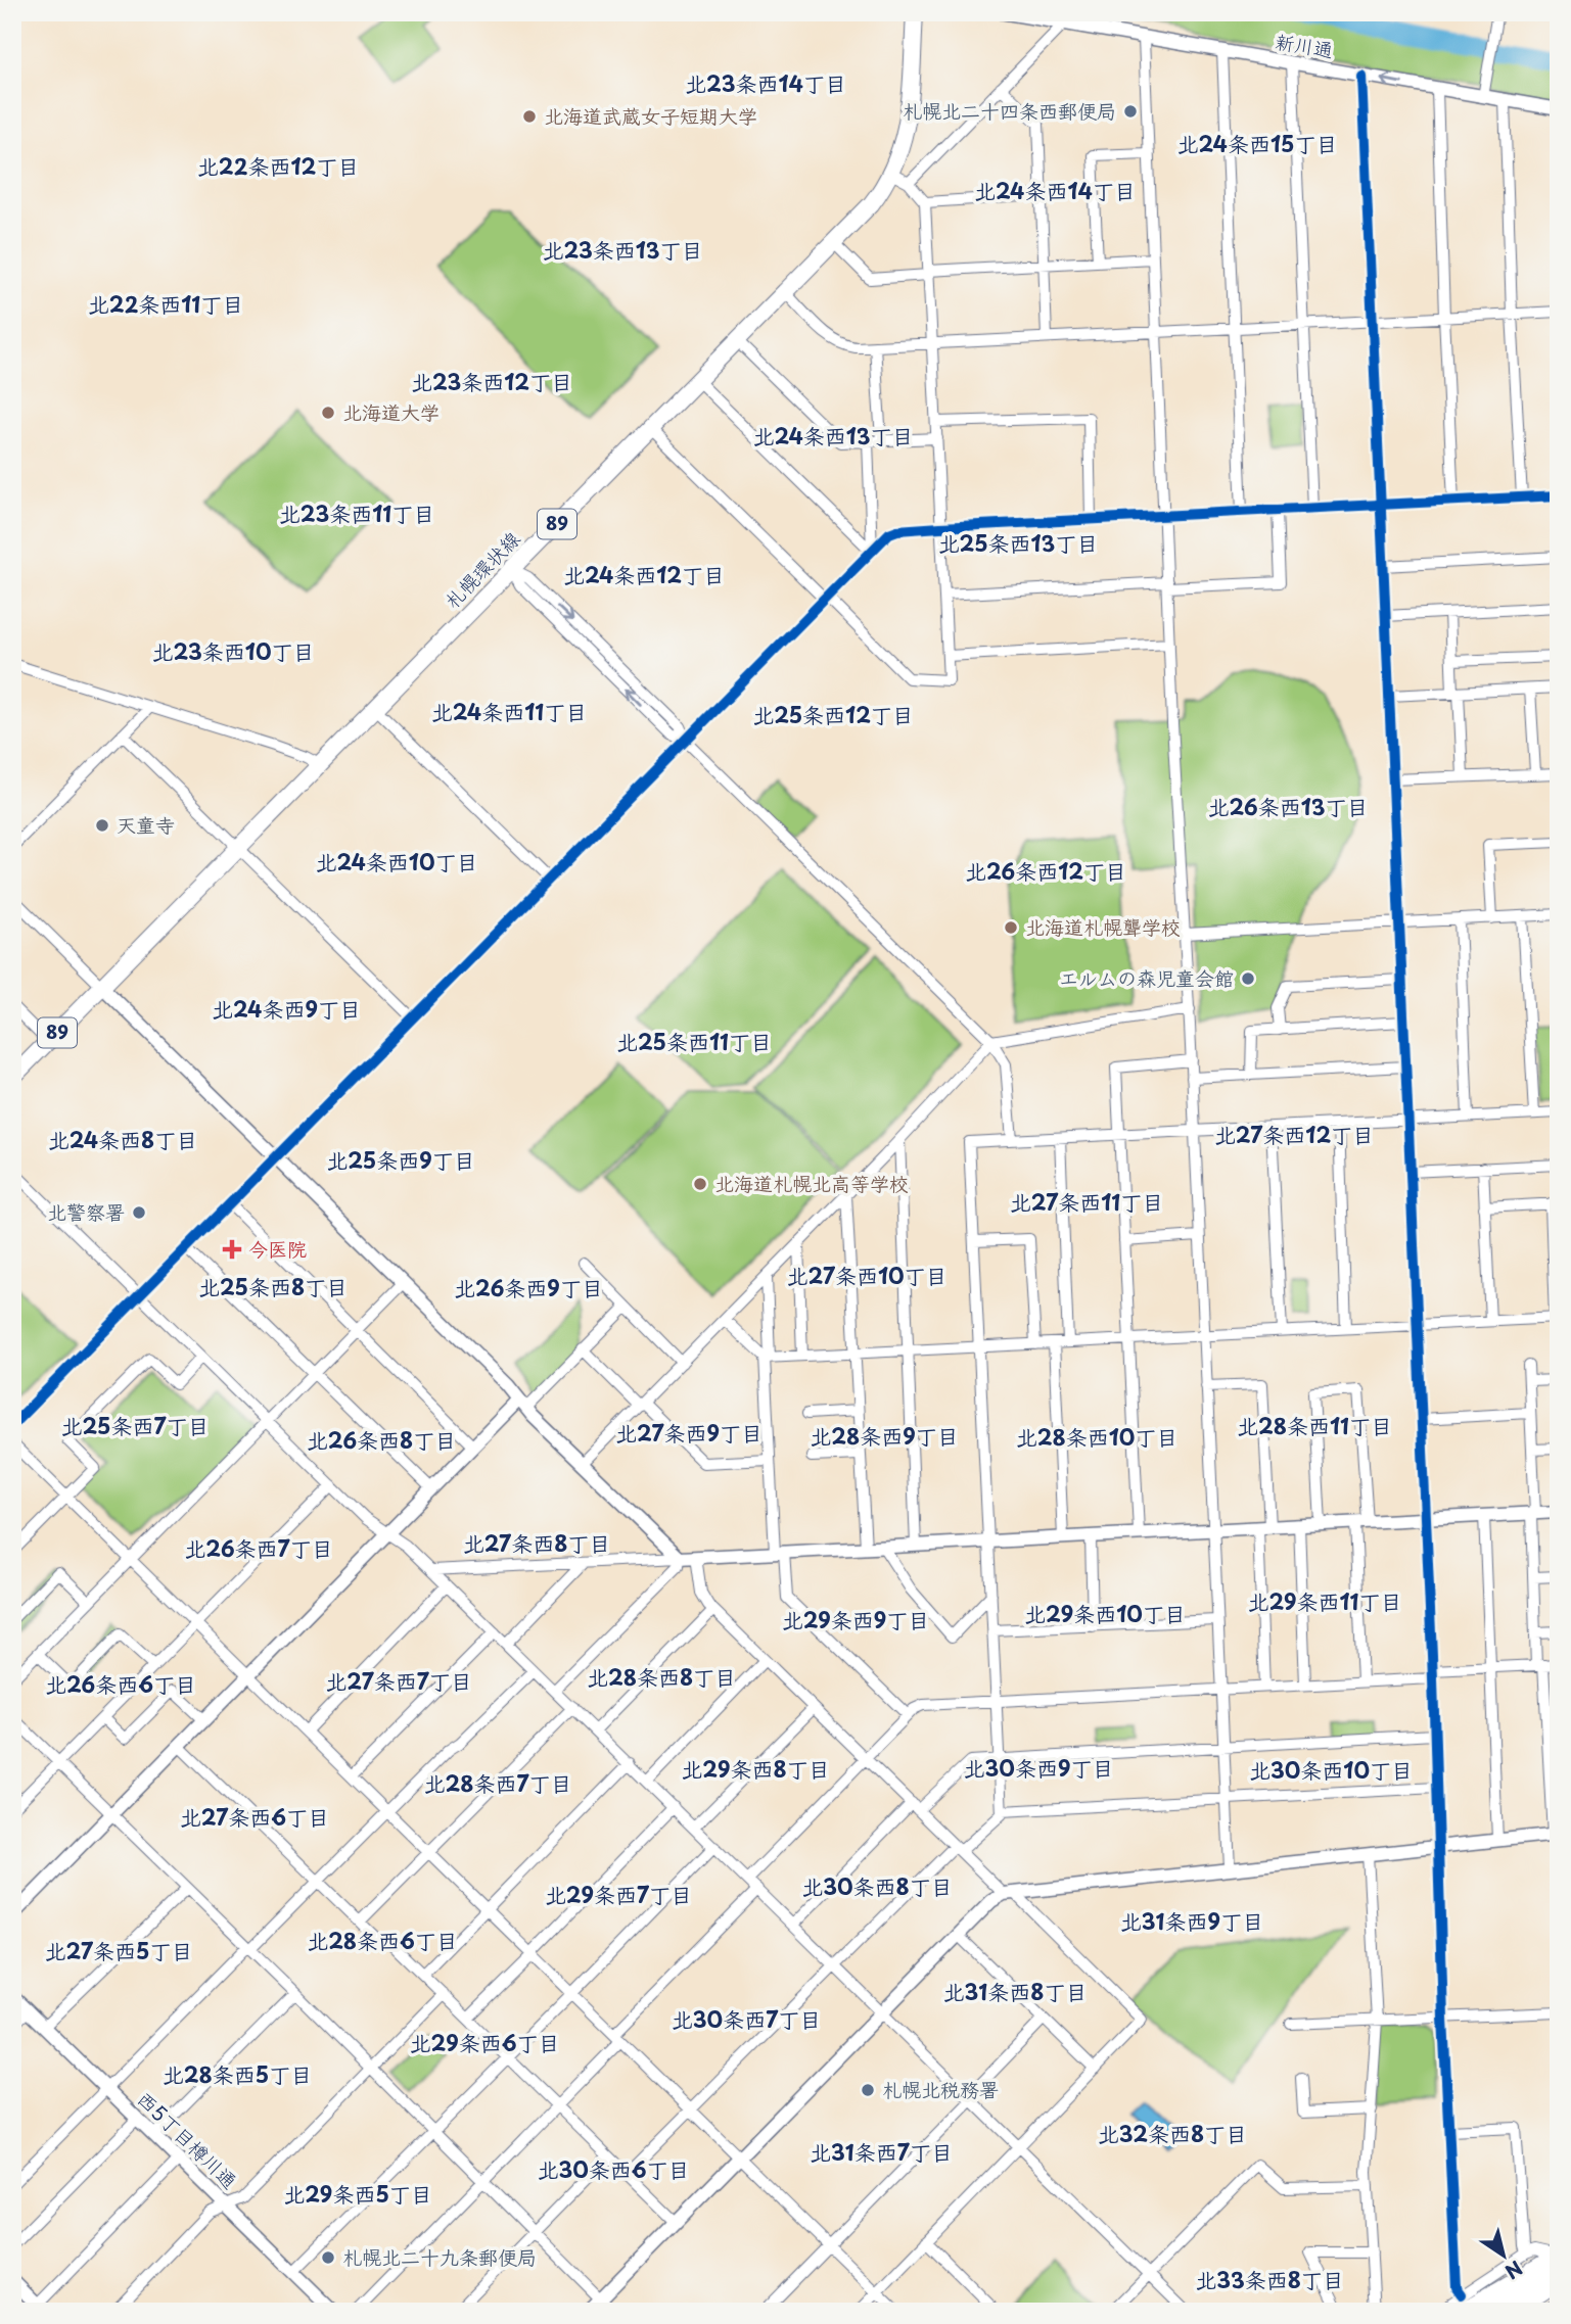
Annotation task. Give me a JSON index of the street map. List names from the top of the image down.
{
  "streets": {
    "main road": ["89", "札幌環状線"],
    "street": ["新川通", "西5丁目樽川通"]
  },
  "districts": [
    "北23条西14丁目",
    "北24条西15丁目",
    "北22条西12丁目",
    "北24条西14丁目",
    "北23条西13丁目",
    "北22条西11丁目",
    "北23条西12丁目",
    "北24条西13丁目",
    "北23条西11丁目",
    "北25条西13丁目",
    "北24条西12丁目",
    "北23条西10丁目",
    "北24条西11丁目",
    "北25条西12丁目",
    "北26条西13丁目",
    "北24条西10丁目",
    "北26条西12丁目",
    "北24条西9丁目",
    "北25条西11丁目",
    "北27条西12丁目",
    "北24条西8丁目",
    "北25条西9丁目",
    "北27条西11丁目",
    "北27条西10丁目",
    "北25条西8丁目",
    "北26条西9丁目",
    "北25条西7丁目",
    "北28条西11丁目",
    "北27条西9丁目",
    "北28条西9丁目",
    "北28条西10丁目",
    "北26条西8丁目",
    "北27条西8丁目",
    "北26条西7丁目",
    "北29条西11丁目",
    "北29条西10丁目",
    "北29条西9丁目",
    "北28条西8丁目",
    "北27条西7丁目",
    "北26条西6丁目",
    "北30条西9丁目",
    "北29条西8丁目",
    "北30条西10丁目",
    "北28条西7丁目",
    "北27条西6丁目",
    "北30条西8丁目",
    "北29条西7丁目",
    "北31条西9丁目",
    "北28条西6丁目",
    "北27条西5丁目",
    "北31条西8丁目",
    "北30条西7丁目",
    "北29条西6丁目",
    "北28条西5丁目",
    "北32条西8丁目",
    "北31条西7丁目",
    "北30条西6丁目",
    "北29条西5丁目",
    "北33条西8丁目"
  ],
  "places": {
    "other": [
      "札幌北二十四条西郵便局",
      "北海道武蔵女子短期大学",
      "北海道大学",
      "天童寺",
      "北海道札幌聾学校",
      "エルムの森児童会館",
      "北海道札幌北高等学校",
      "北警察署",
      "札幌北税務署",
      "札幌北二十九条郵便局"
    ],
    "health": ["今医院"]
  },
  "north": "bottom right"
}
